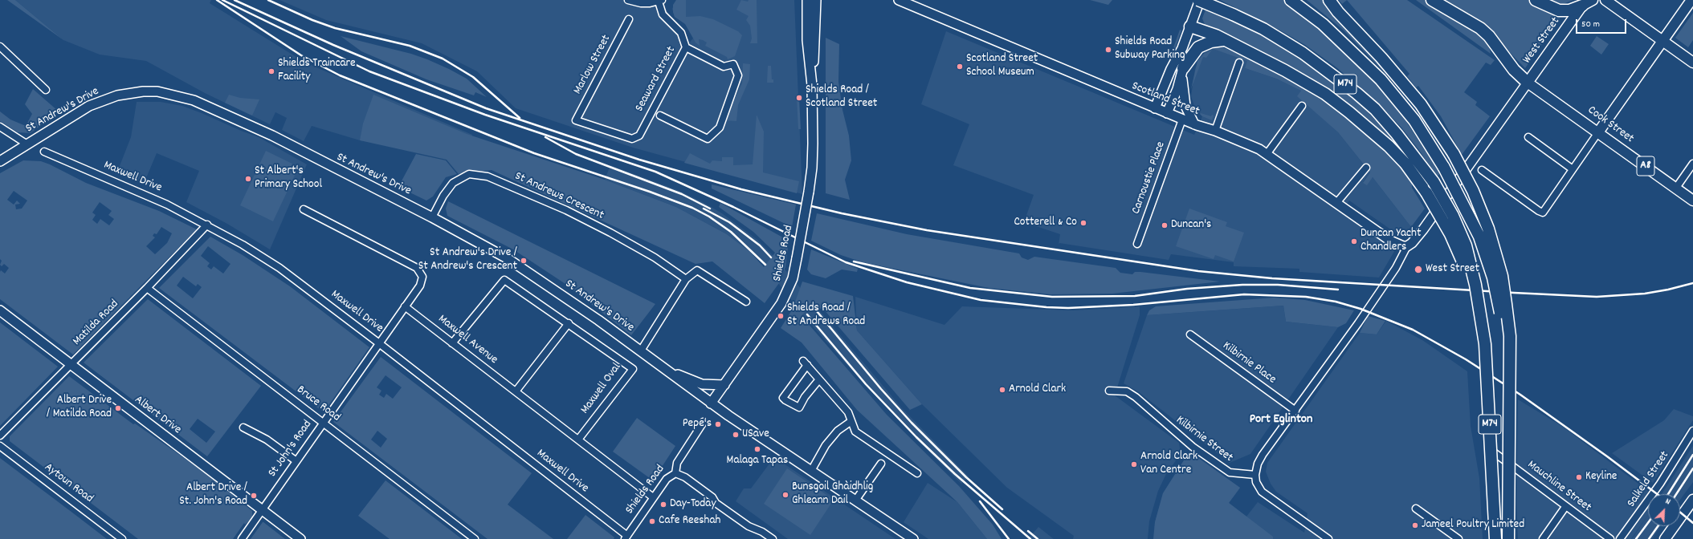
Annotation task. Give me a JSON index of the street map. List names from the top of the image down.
{
  "streets": {
    "highway": ["M74"],
    "main road": ["West Street", "Cook Street", "A8"],
    "street": [
      "Marlow Street",
      "Seaward Street",
      "Scotland Street",
      "St Andrew's Drive",
      "Maxwell Drive",
      "Carnoustie Place",
      "St Andrews Crescent",
      "Shields Road",
      "Matilda Road",
      "Maxwell Avenue",
      "Kilbirnie Place",
      "Maxwell Oval",
      "Bruce Road",
      "Albert Drive",
      "Kilbirnie Street",
      "St John's Road",
      "Salkeld Street",
      "Aytoun Road",
      "Mauchline Street"
    ]
  },
  "crossings": [
    ["West Street", "Scotland Street"],
    ["West Street", "Cook Street"],
    ["West Street", "Kilbirnie Place"],
    ["West Street", "Kilbirnie Street"],
    ["Marlow Street", "Seaward Street"],
    ["Scotland Street", "Carnoustie Place"],
    ["St Andrew's Drive", "St Andrews Crescent"],
    ["St Andrew's Drive", "Shields Road"],
    ["Maxwell Drive", "Shields Road"],
    ["Maxwell Drive", "Matilda Road"],
    ["Maxwell Drive", "St John's Road"],
    ["Shields Road", "Maxwell Avenue"],
    ["Matilda Road", "Bruce Road"],
    ["Matilda Road", "Albert Drive"],
    ["Maxwell Avenue", "Maxwell Oval"],
    ["Maxwell Avenue", "St John's Road"],
    ["Bruce Road", "St John's Road"],
    ["Albert Drive", "St John's Road"]
  ],
  "districts": ["Port Eglinton"],
  "places": [
    "Shields Road Subway Parking",
    "Scotland Street School Museum",
    "Shields Traincare Facility",
    "Shields Road / Scotland Street",
    "St Albert's Primary School",
    "Cotterell & Co",
    "Duncan's",
    "Duncan Yacht Chandlers",
    "St Andrew's Drive / St Andrew's Crescent",
    "West Street",
    "Shields Road / St Andrews Road",
    "Arnold Clark",
    "Albert Drive / Matilda Road",
    "Pepe's",
    "USave",
    "Malaga Tapas",
    "Arnold Clark Van Centre",
    "Keyline",
    "Bunsgoil Ghàidhlig Ghleann Dail",
    "Albert Drive / St. John's Road",
    "Day-Today",
    "Cafe Reeshah",
    "Jameel Poultry Limited"
  ],
  "scale_bar": "50 m",
  "north": "top right"
}
